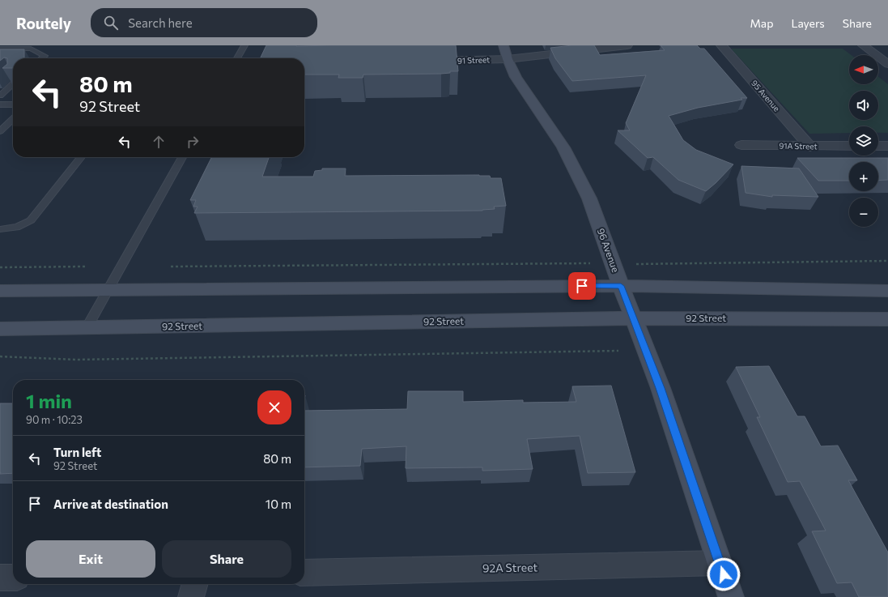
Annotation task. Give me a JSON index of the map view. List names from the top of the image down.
{
  "streets": {
    "main road": ["96 Avenue", "92 Street"],
    "street": [
      "91 Street",
      "95 Avenue",
      "91A Street",
      "92A Street"
    ]
  },
  "crossings": [
    ["91 Street", "96 Avenue"],
    ["95 Avenue", "91A Street"],
    ["96 Avenue", "92 Street"],
    ["96 Avenue", "92A Street"]
  ],
  "north": "left",
  "page": {
    "header": "Routely",
    "search": "Search here",
    "nav": ["Map", "Layers", "Share"],
    "map_buttons": ["+", "−"],
    "turn": ["80 m", "92 Street"],
    "heading": ["1 min", "90 m · 10:23"],
    "list": [
      {
        "name": "Turn left",
        "note": "92 Street",
        "value": "80 m"
      },
      {
        "name": "Arrive at destination",
        "value": "10 m"
      }
    ],
    "buttons": ["Exit", "Share"]
  }
}
